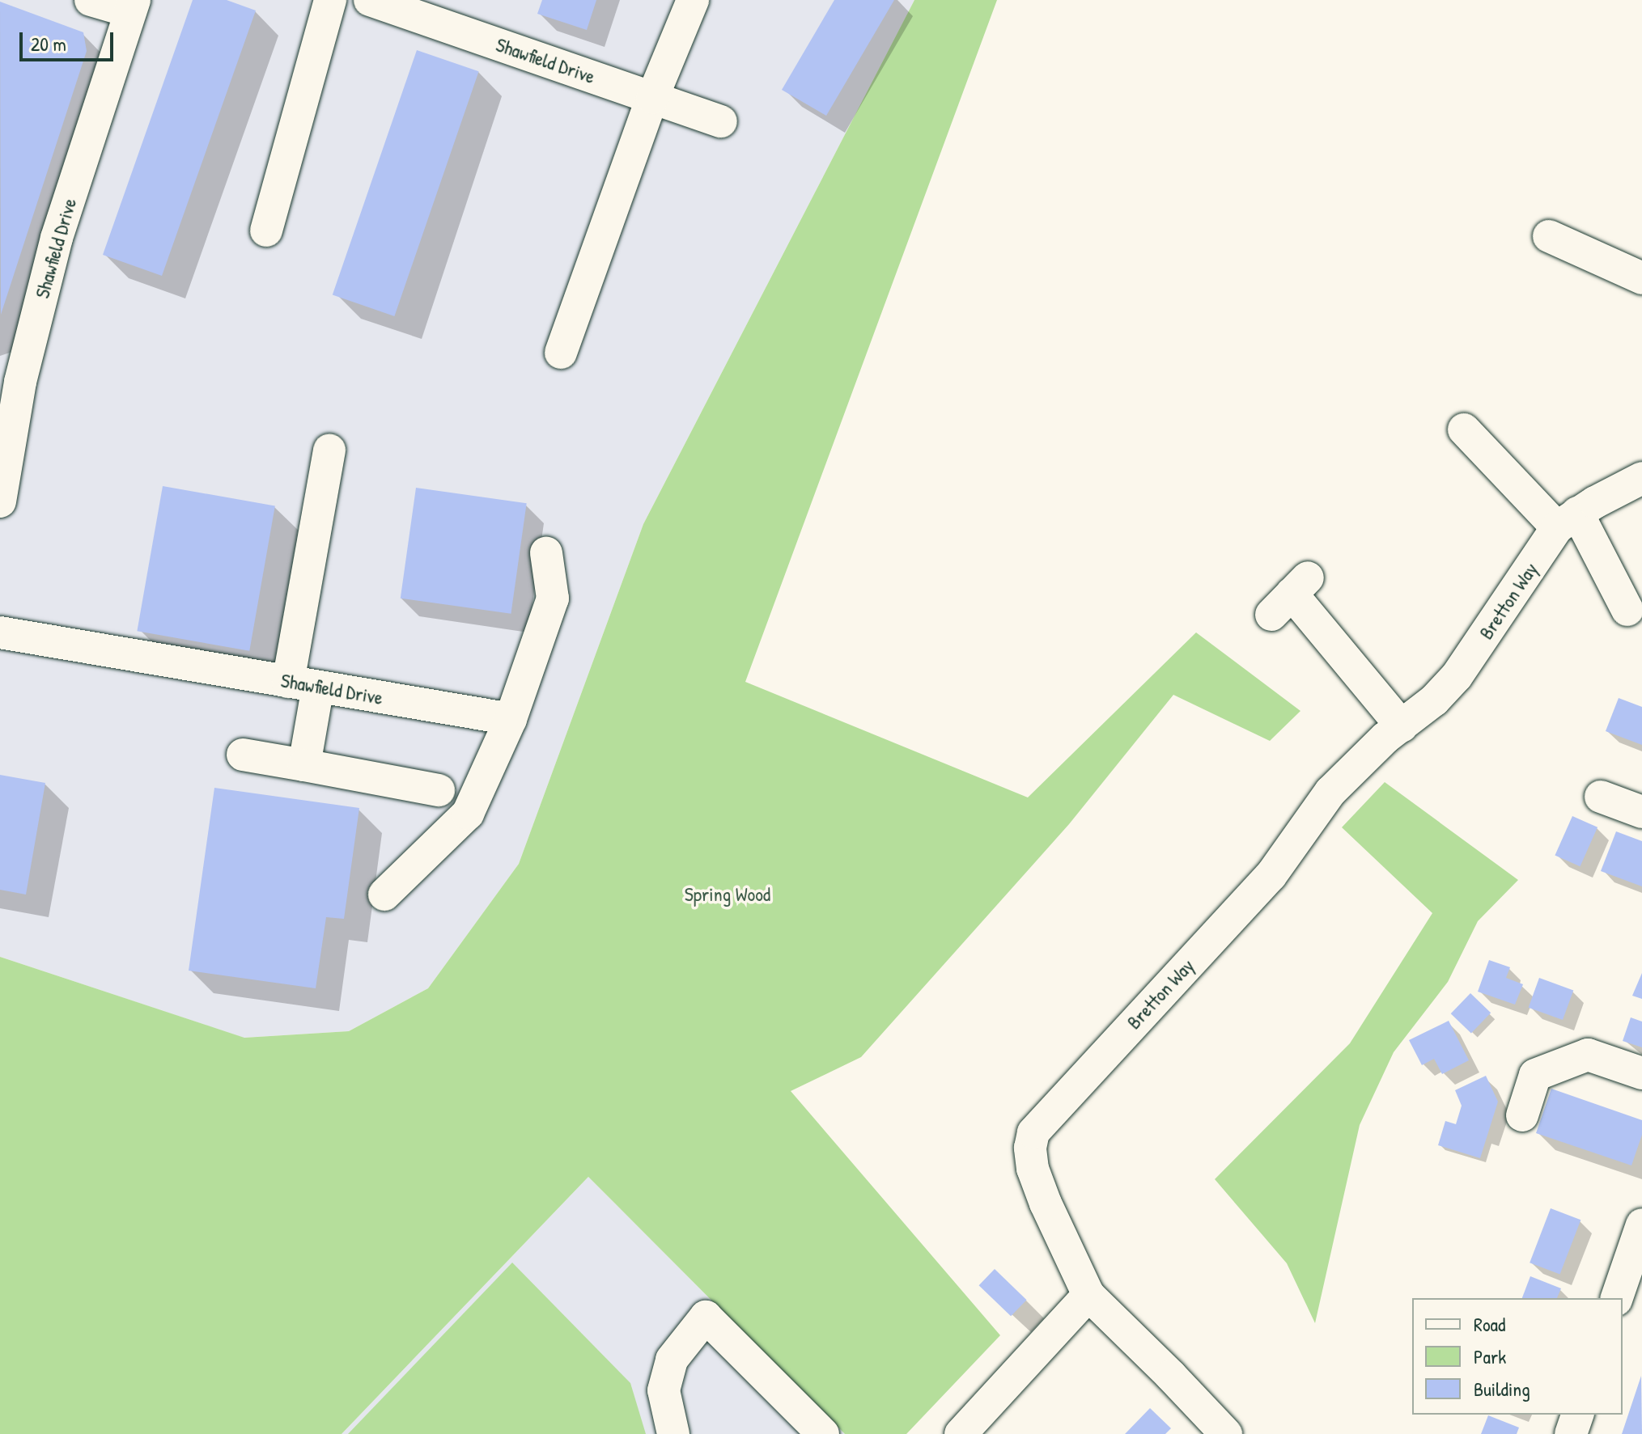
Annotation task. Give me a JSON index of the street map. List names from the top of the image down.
{
  "streets": {
    "street": ["Shawfield Drive", "Bretton Way"]
  },
  "parks": ["Spring Wood"],
  "legend": ["Road", "Park", "Building"],
  "scale_bar": "20 m"
}
